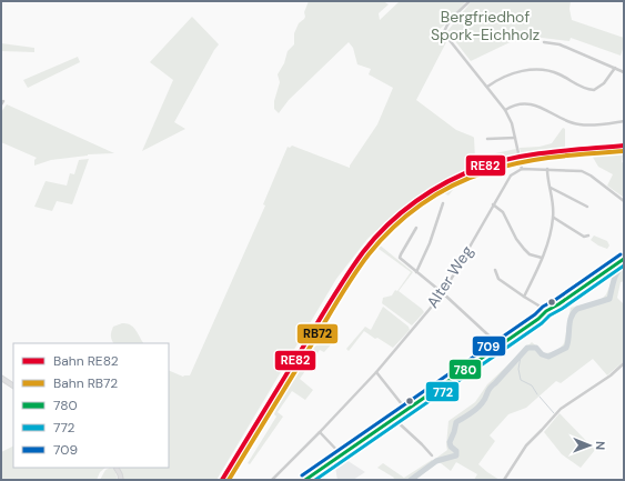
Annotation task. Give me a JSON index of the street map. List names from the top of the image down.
{
  "streets": {
    "street": ["Alter Weg"]
  },
  "parks": ["Bergfriedhof Spork-Eichholz"],
  "lines": [
    "rail line RE82",
    "rail line RB72",
    "transit line 709",
    "transit line 780",
    "transit line 772"
  ],
  "legend": [
    "Bahn RE82",
    "Bahn RB72",
    "780",
    "772",
    "709"
  ],
  "north": "right"
}
